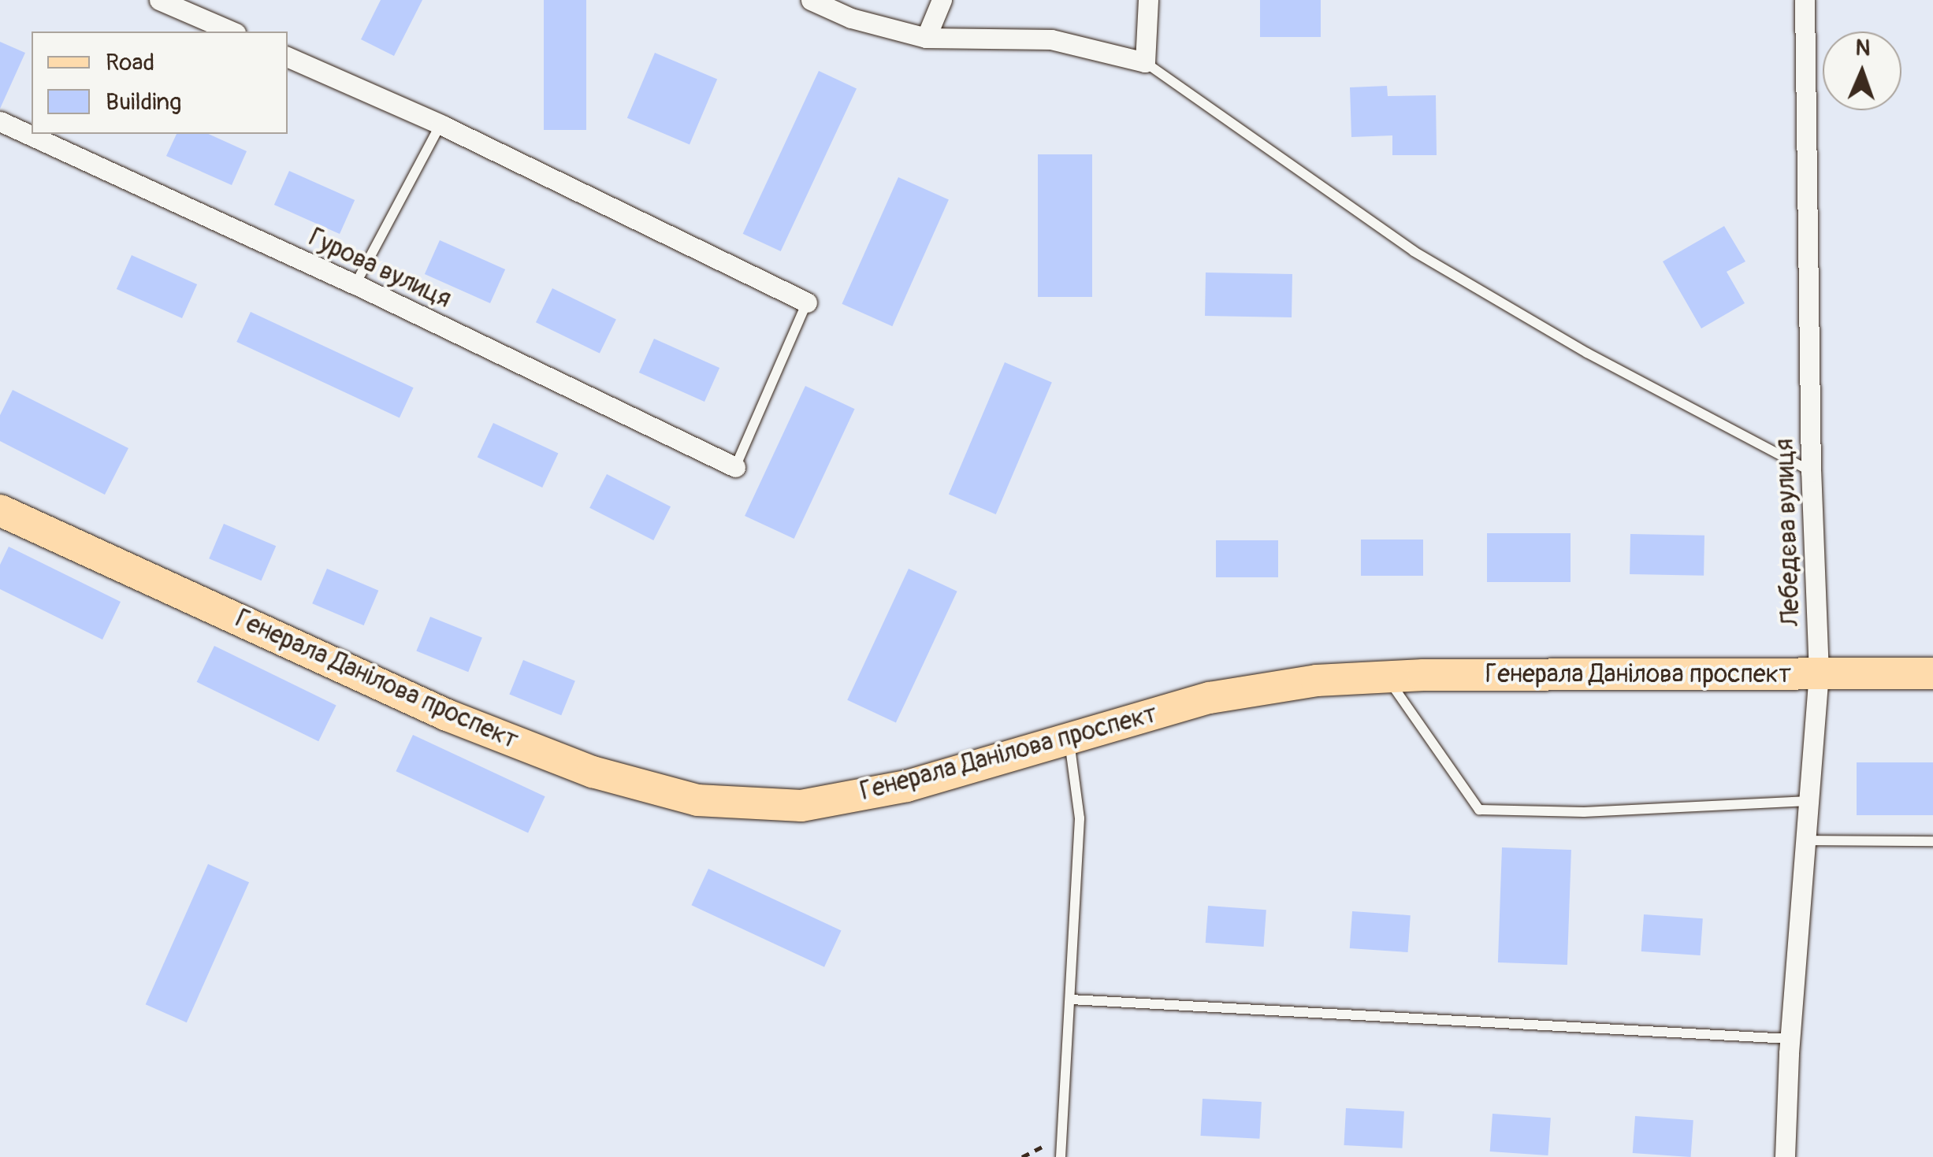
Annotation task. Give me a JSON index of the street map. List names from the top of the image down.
{
  "streets": {
    "main road": ["Генерала Данілова проспект"],
    "street": ["Гурова вулиця", "Лебедєва вулиця"]
  },
  "crossings": [
    ["Лебедєва вулиця", "Генерала Данілова проспект"]
  ],
  "legend": ["Road", "Building"],
  "north": "top"
}
